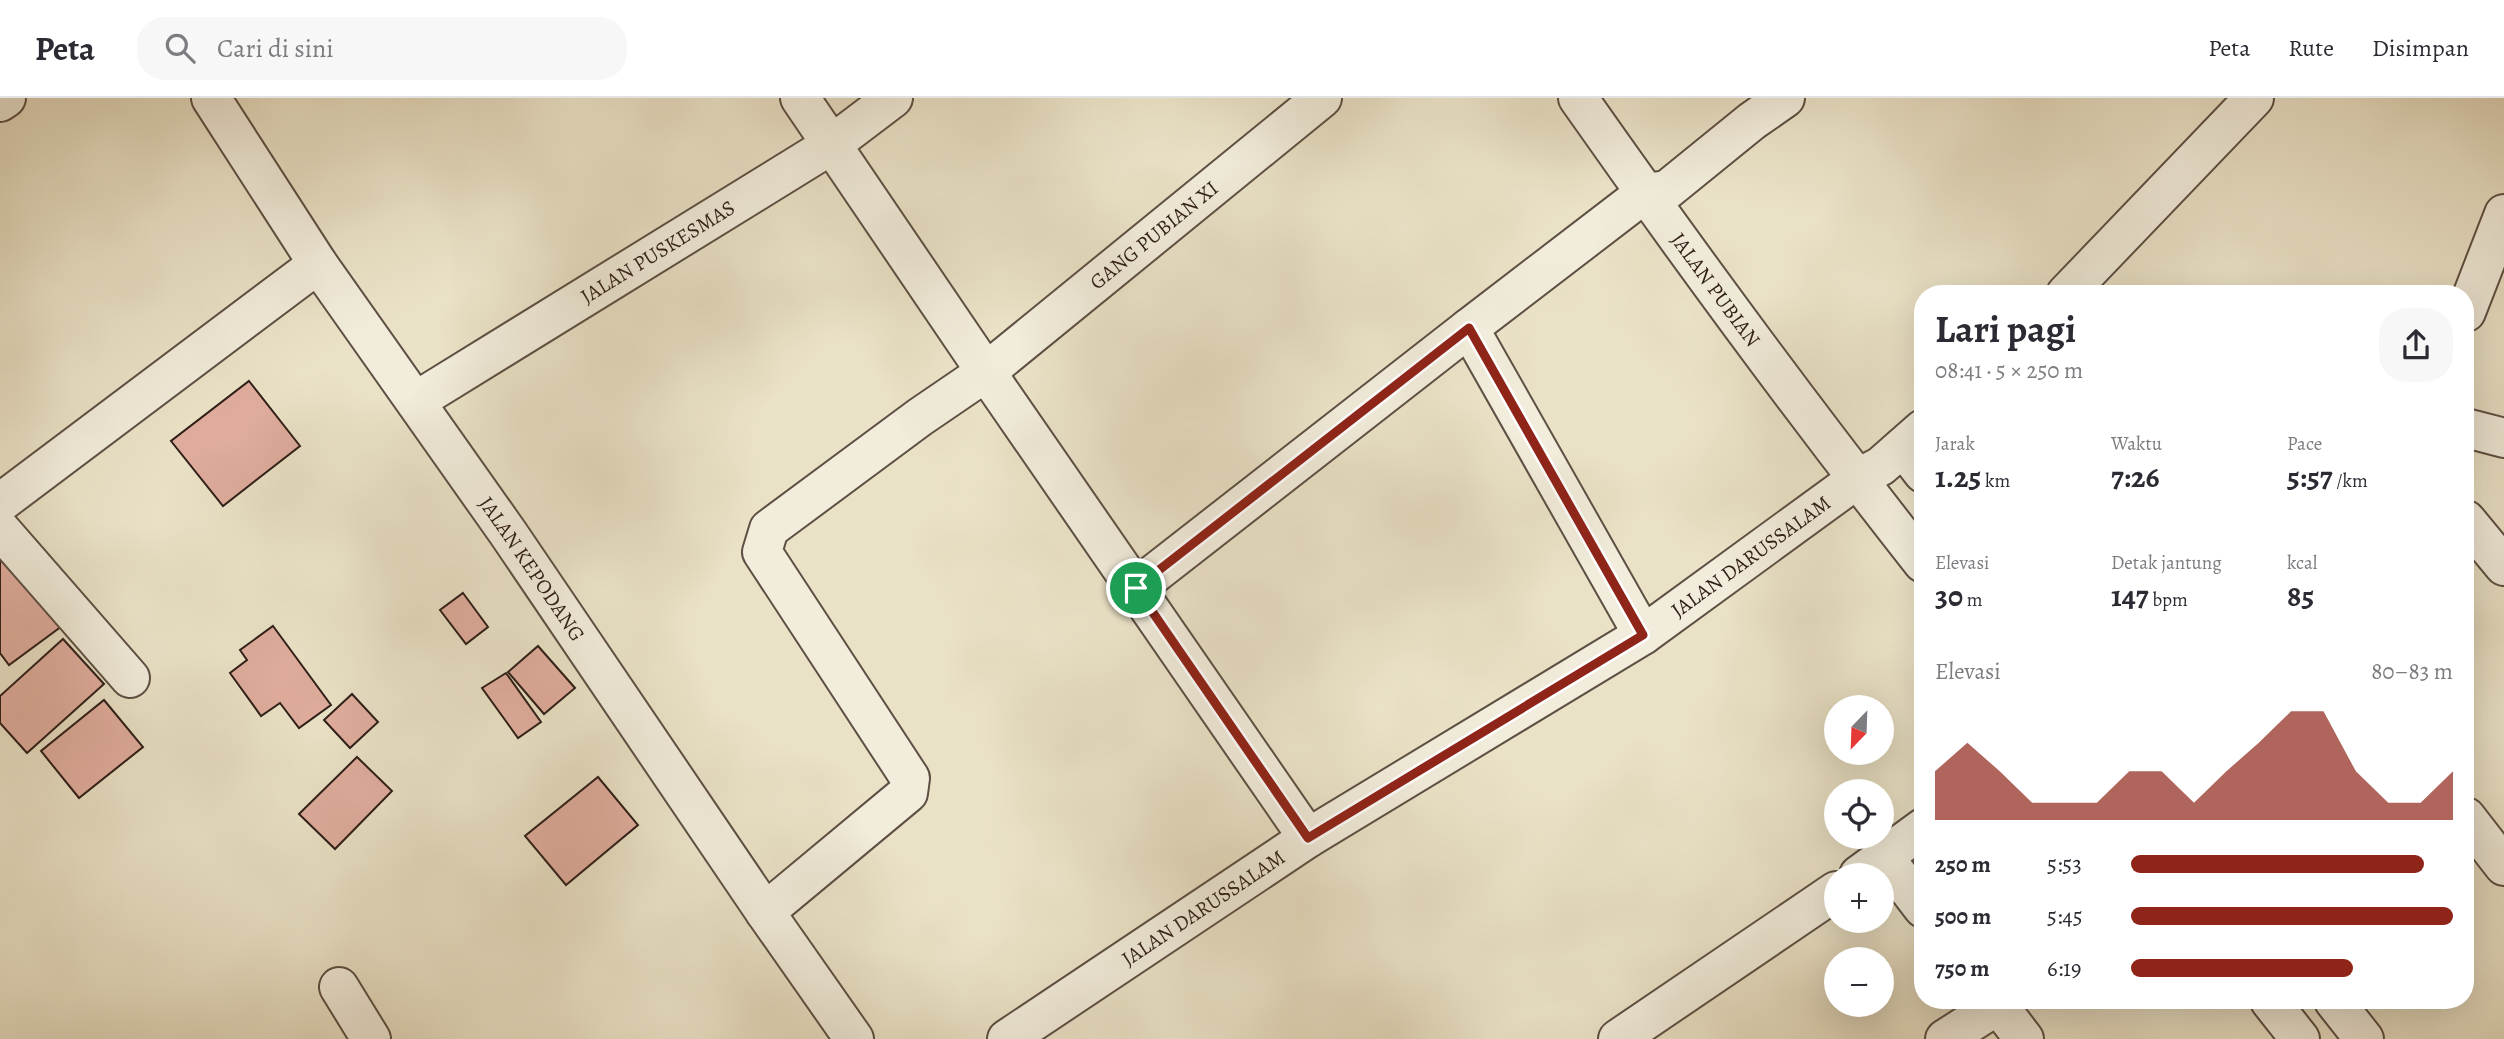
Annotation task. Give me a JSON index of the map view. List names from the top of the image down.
{
  "streets": {
    "street": [
      "GANG PUBIAN XI",
      "JALAN PUSKESMAS",
      "JALAN PUBIAN",
      "JALAN DARUSSALAM",
      "JALAN KEPODANG"
    ]
  },
  "crossings": [
    ["GANG PUBIAN XI", "JALAN KEPODANG"],
    ["JALAN PUSKESMAS", "JALAN KEPODANG"],
    ["JALAN PUBIAN", "JALAN DARUSSALAM"]
  ],
  "north": "bottom left",
  "page": {
    "header": "Peta",
    "search": "Cari di sini",
    "nav": ["Peta", "Rute", "Disimpan"],
    "heading": ["Lari pagi", "08:41 · 5 × 250 m"],
    "stats": [
      ["Jarak", "1.25 km"],
      ["Waktu", "7:26"],
      ["Pace", "5:57 /km"],
      ["Elevasi", "30 m"],
      ["Detak jantung", "147 bpm"],
      ["kcal", "85"]
    ],
    "chart": ["Elevasi", "80–83 m"],
    "map_buttons": ["+", "−"],
    "list": [
      {
        "name": "250 m",
        "note": "5:53"
      },
      {
        "name": "500 m",
        "note": "5:45"
      },
      {
        "name": "750 m",
        "note": "6:19"
      }
    ]
  }
}
